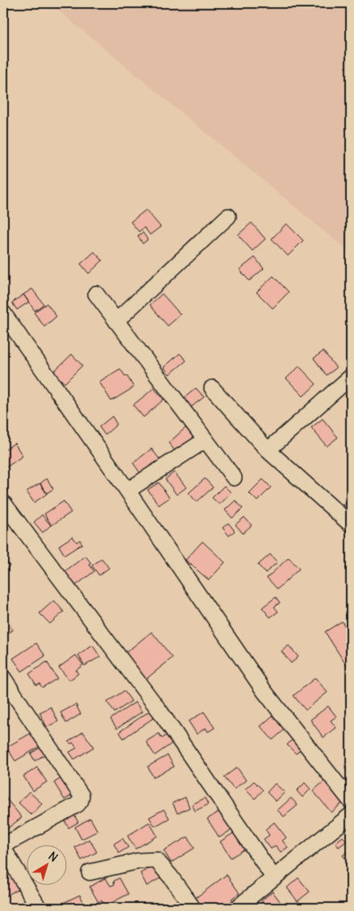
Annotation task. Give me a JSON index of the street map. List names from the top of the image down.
{
  "north": "top right"
}
